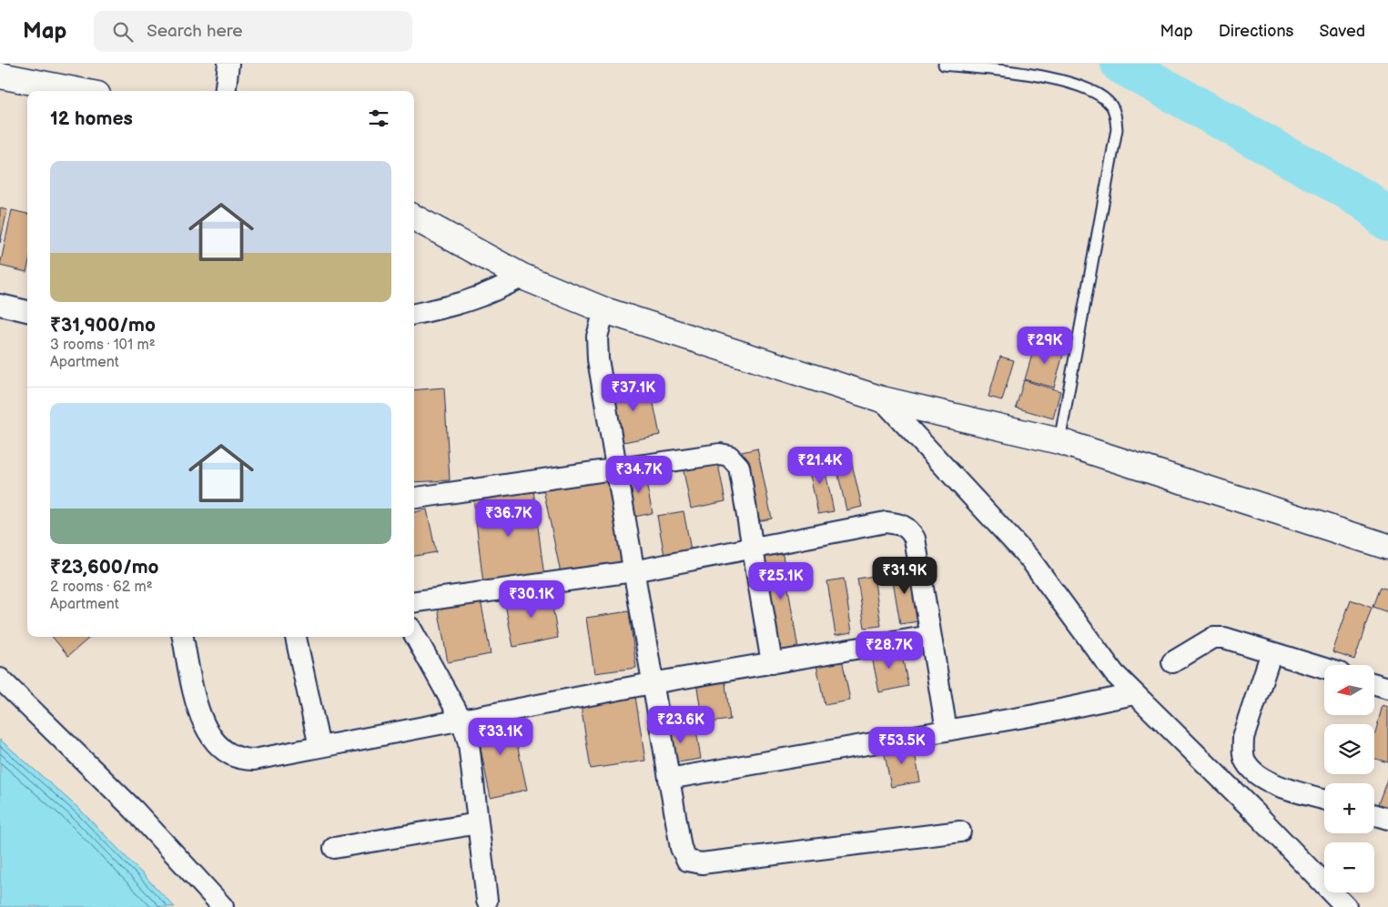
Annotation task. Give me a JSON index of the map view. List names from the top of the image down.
{
  "north": "left",
  "page": {
    "header": "Map",
    "search": "Search here",
    "nav": ["Map", "Directions", "Saved"],
    "heading": "12 homes",
    "list": [
      {
        "name": "₹31,900/mo",
        "note": "3 rooms · 101 m² · Apartment"
      },
      {
        "name": "₹23,600/mo",
        "note": "2 rooms · 62 m² · Apartment"
      }
    ],
    "price": [
      "₹29K",
      "₹37.1K",
      "₹21.4K",
      "₹34.7K",
      "₹36.7K",
      "₹31.9K",
      "₹25.1K",
      "₹30.1K",
      "₹28.7K",
      "₹23.6K",
      "₹33.1K",
      "₹53.5K"
    ],
    "map_buttons": ["+", "−"]
  }
}
